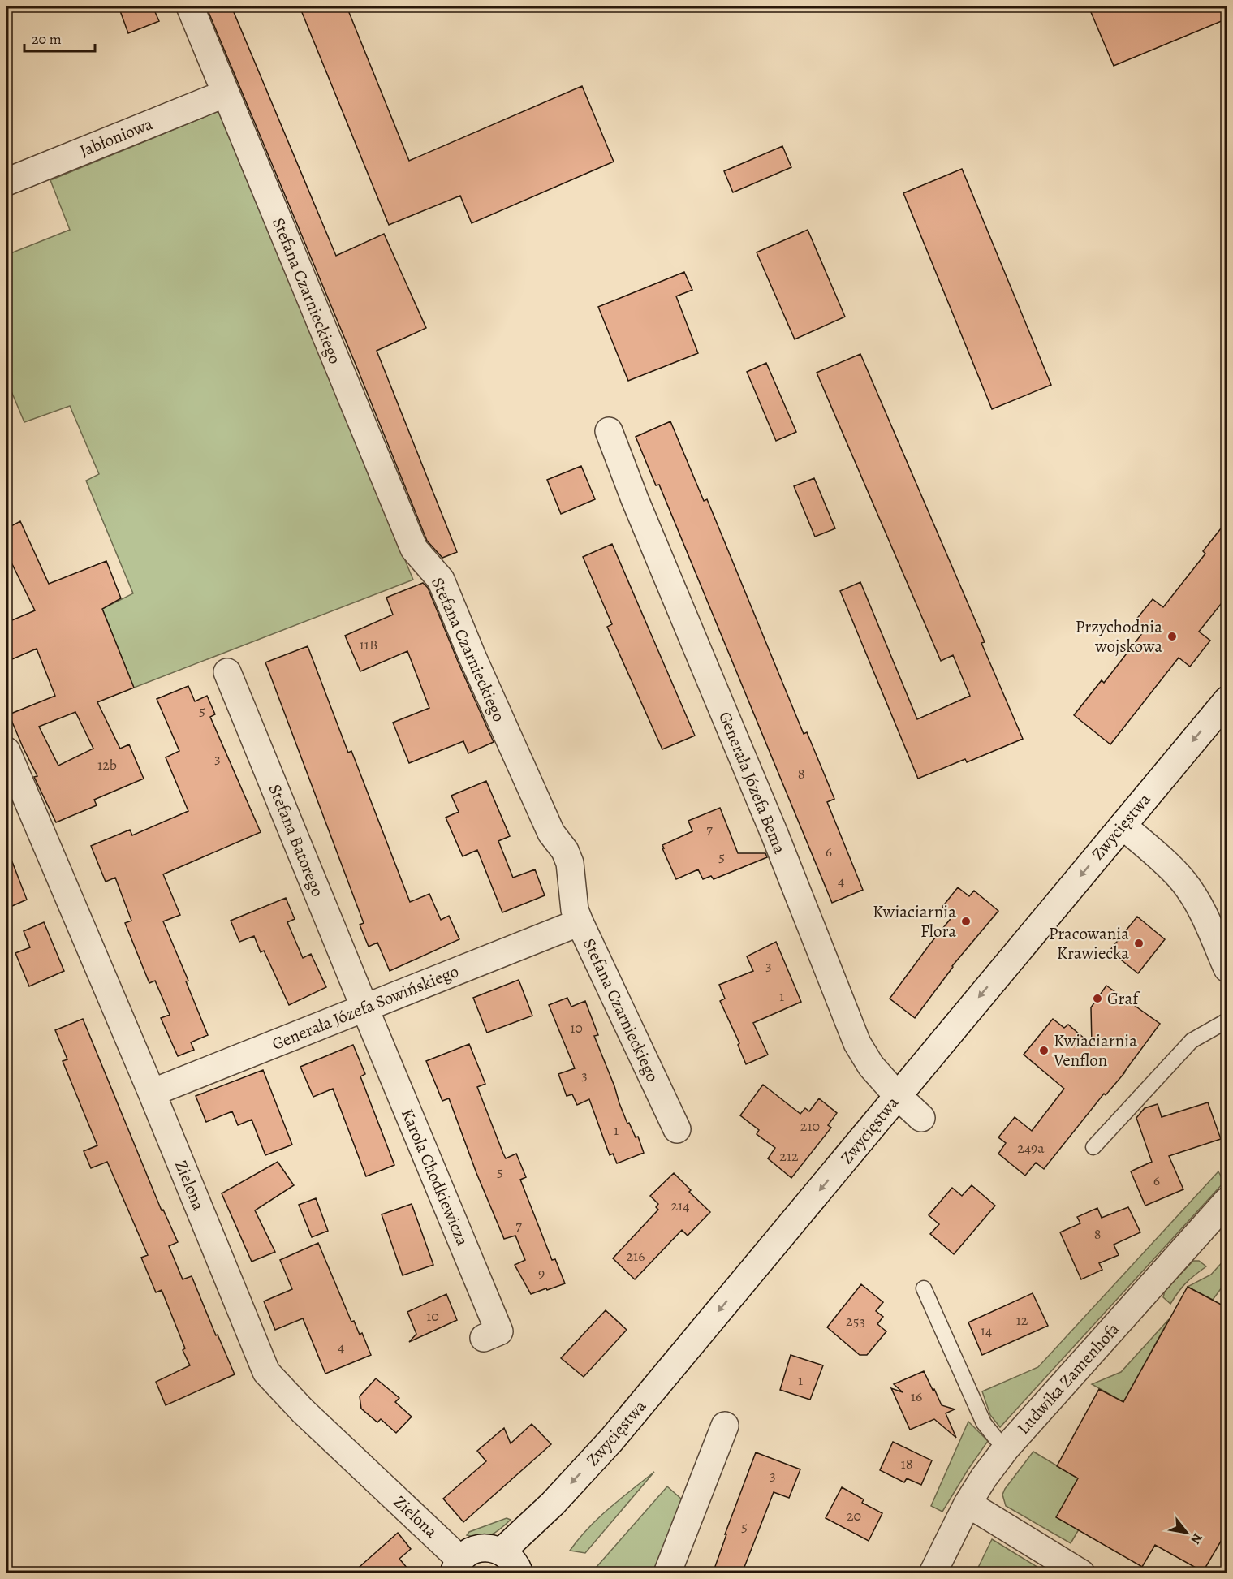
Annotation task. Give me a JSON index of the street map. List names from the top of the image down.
{
  "streets": {
    "street": [
      "Jabłoniowa",
      "Stefana Czarnieckiego",
      "Generała Józefa Bema",
      "Zwycięstwa",
      "Stefana Batorego",
      "Generała Józefa Sowińskiego",
      "Karola Chodkiewicza",
      "Zielona",
      "Ludwika Zamenhofa"
    ]
  },
  "crossings": [
    ["Jabłoniowa", "Stefana Czarnieckiego"],
    ["Stefana Czarnieckiego", "Generała Józefa Sowińskiego"],
    ["Generała Józefa Bema", "Zwycięstwa"],
    ["Stefana Batorego", "Generała Józefa Sowińskiego"],
    ["Stefana Batorego", "Karola Chodkiewicza"],
    ["Generała Józefa Sowińskiego", "Karola Chodkiewicza"],
    ["Generała Józefa Sowińskiego", "Zielona"]
  ],
  "one_way": ["Zwycięstwa"],
  "places": [
    "Przychodnia wojskowa",
    "Kwiaciarnia Flora",
    "Pracowania Krawiecka",
    "Graf",
    "Kwiaciarnia Venflon"
  ],
  "house_numbers": [
    "11B",
    "5",
    "3",
    "12b",
    "8",
    "7",
    "6",
    "5",
    "4",
    "3",
    "1",
    "10",
    "3",
    "210",
    "1",
    "249a",
    "212",
    "5",
    "6",
    "214",
    "7",
    "8",
    "216",
    "9",
    "10",
    "12",
    "253",
    "14",
    "4",
    "1",
    "16",
    "18",
    "3",
    "20",
    "5"
  ],
  "scale_bar": "20 m",
  "north": "bottom right"
}
